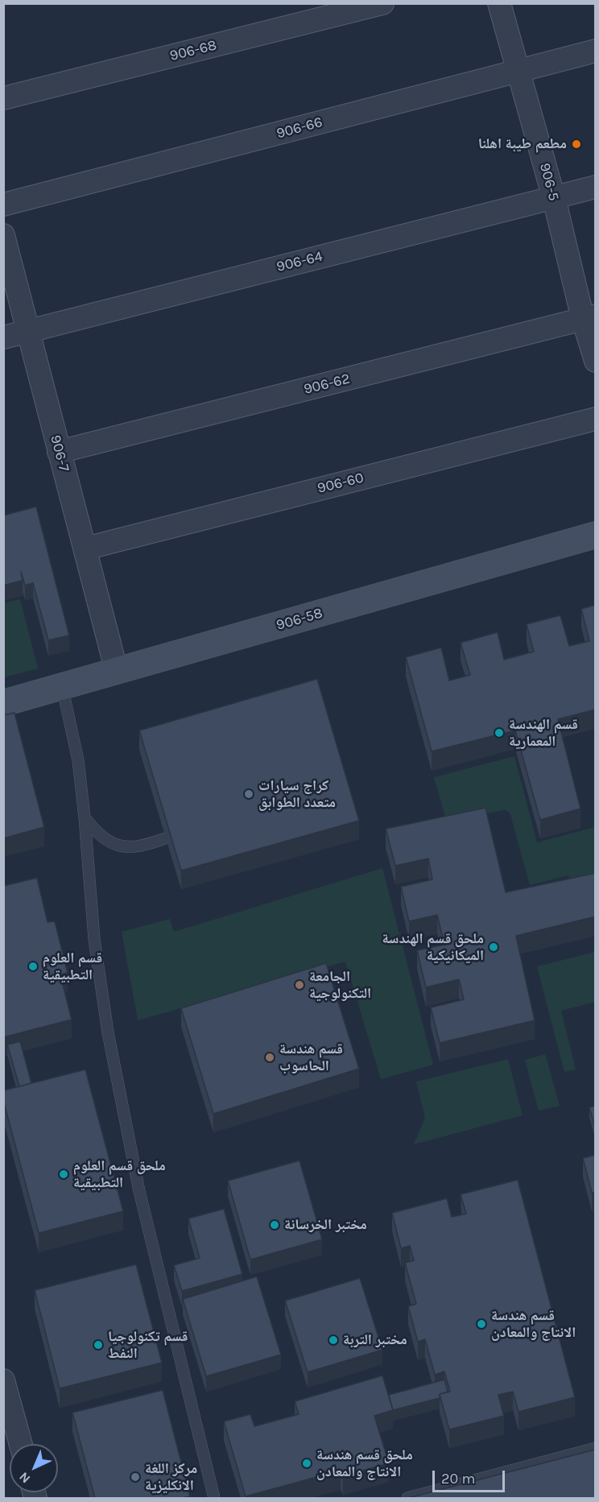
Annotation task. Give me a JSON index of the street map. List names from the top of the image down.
{
  "streets": {
    "street": [
      "906-68",
      "906-66",
      "906-5",
      "906-64",
      "906-62",
      "906-7",
      "906-60",
      "906-58"
    ]
  },
  "crossings": [
    ["906-66", "906-5"],
    ["906-5", "906-64"],
    ["906-5", "906-62"],
    ["906-64", "906-7"],
    ["906-62", "906-7"],
    ["906-7", "906-60"],
    ["906-7", "906-58"]
  ],
  "places": [
    "مطعم طيبة اهلنا",
    "قسم الهندسة المعمارية",
    "كراج سيارات متعدد الطوابق",
    "ملحق قسم الهندسة الميكانيكية",
    "قسم العلوم التطبيقية",
    "الجامعة التكنولوجية",
    "قسم هندسة الحاسوب",
    "ملحق قسم العلوم التطبيقية",
    "مختبر الخرسانة",
    "قسم هندسة الانتاج والمعادن",
    "مختبر التربة",
    "قسم تكنولوجيا النفط",
    "ملحق قسم هندسة الانتاج والمعادن",
    "مركز اللغة الانكليزية"
  ],
  "scale_bar": "20 m",
  "north": "bottom left"
}
